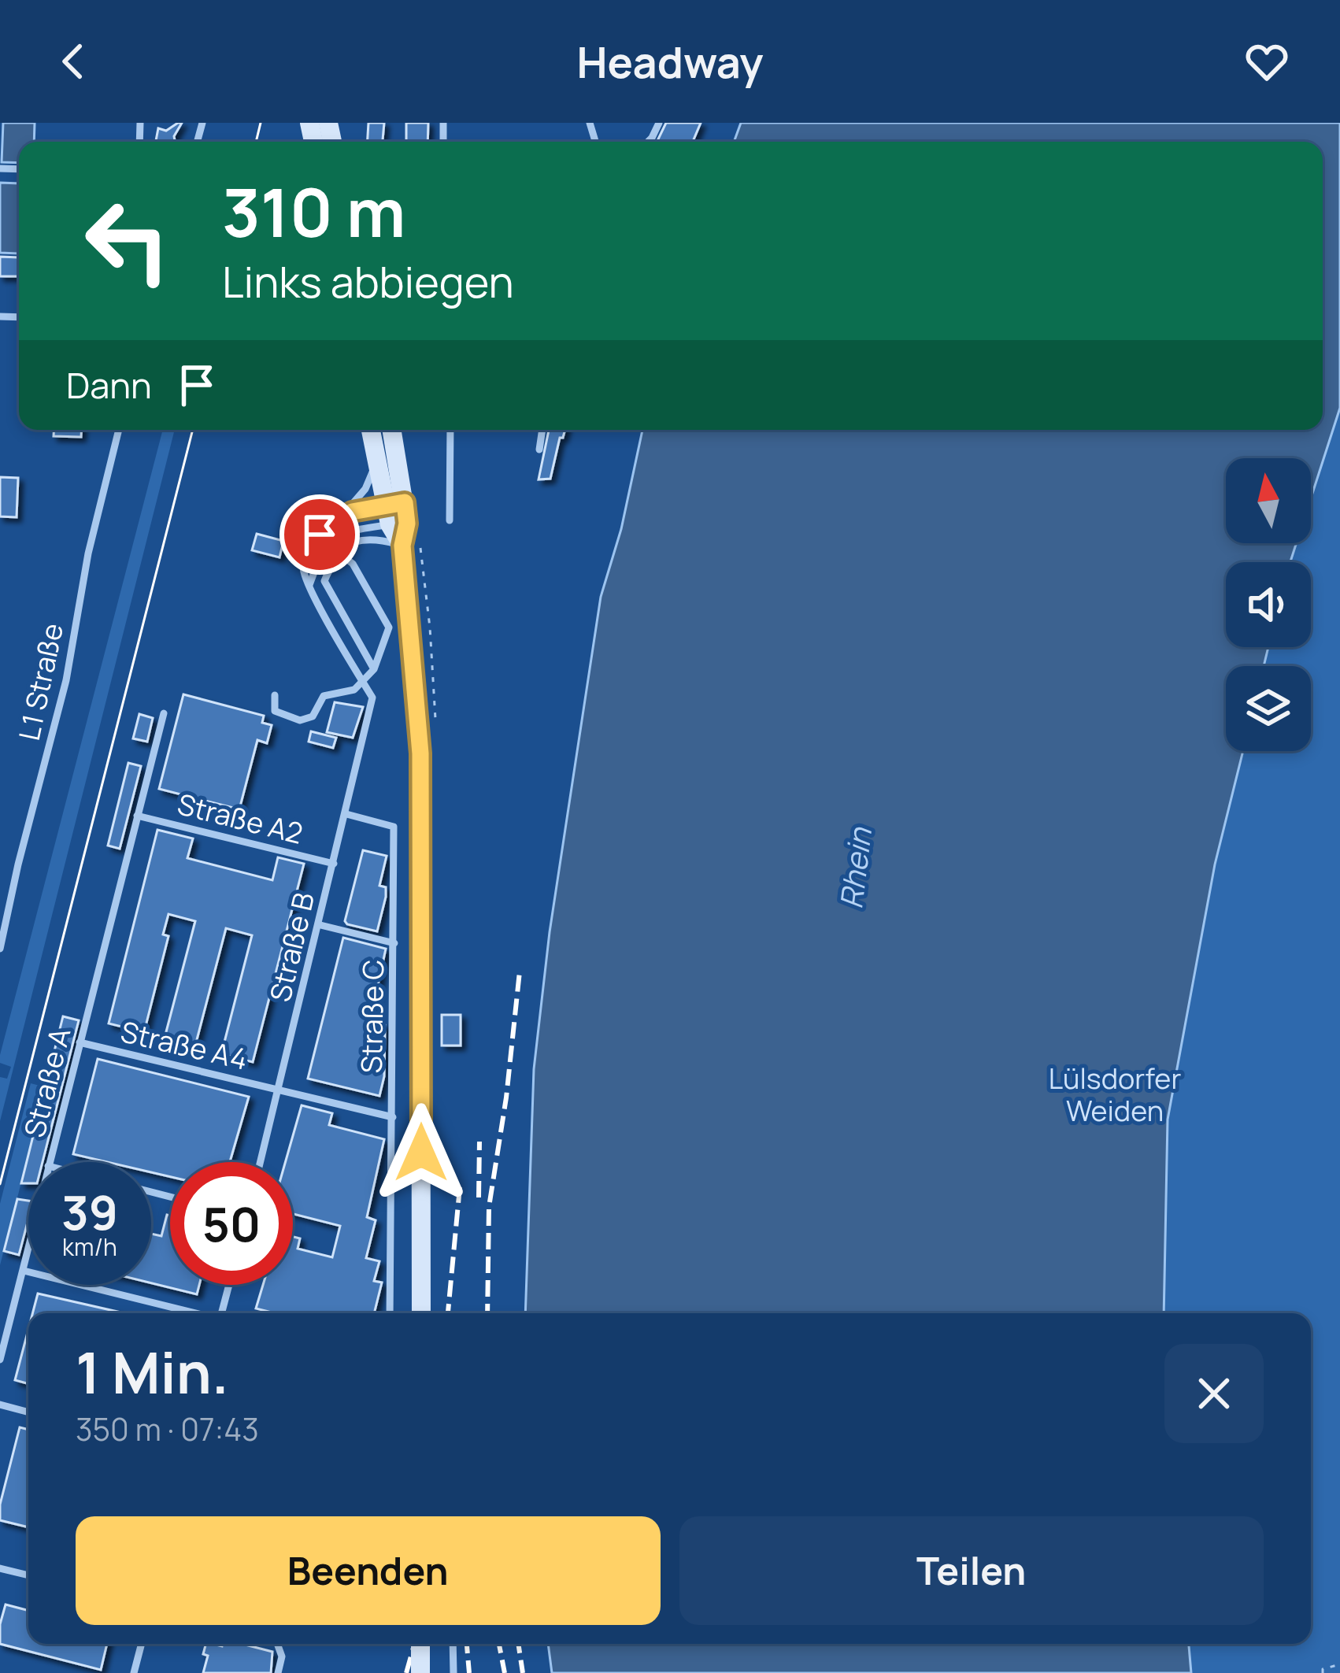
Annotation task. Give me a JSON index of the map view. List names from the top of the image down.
{
  "streets": {
    "lane": [
      "L1 Straße",
      "Straße A2",
      "Straße B",
      "Straße C",
      "Straße A4",
      "Straße A"
    ]
  },
  "crossings": [
    ["Straße A2", "Straße B"],
    ["Straße A2", "Straße A"],
    ["Straße B", "Straße C"],
    ["Straße B", "Straße A4"],
    ["Straße C", "Straße A4"],
    ["Straße A4", "Straße A"]
  ],
  "water": ["Rhein"],
  "parks": ["Lülsdorfer Weiden"],
  "north": "top",
  "page": {
    "header": "Headway",
    "turn": ["310 m", "Links abbiegen"],
    "then": "Dann",
    "speed": "39 km/h",
    "limit": "50",
    "heading": ["1 Min.", "350 m · 07:43"],
    "buttons": ["Beenden", "Teilen"]
  }
}
